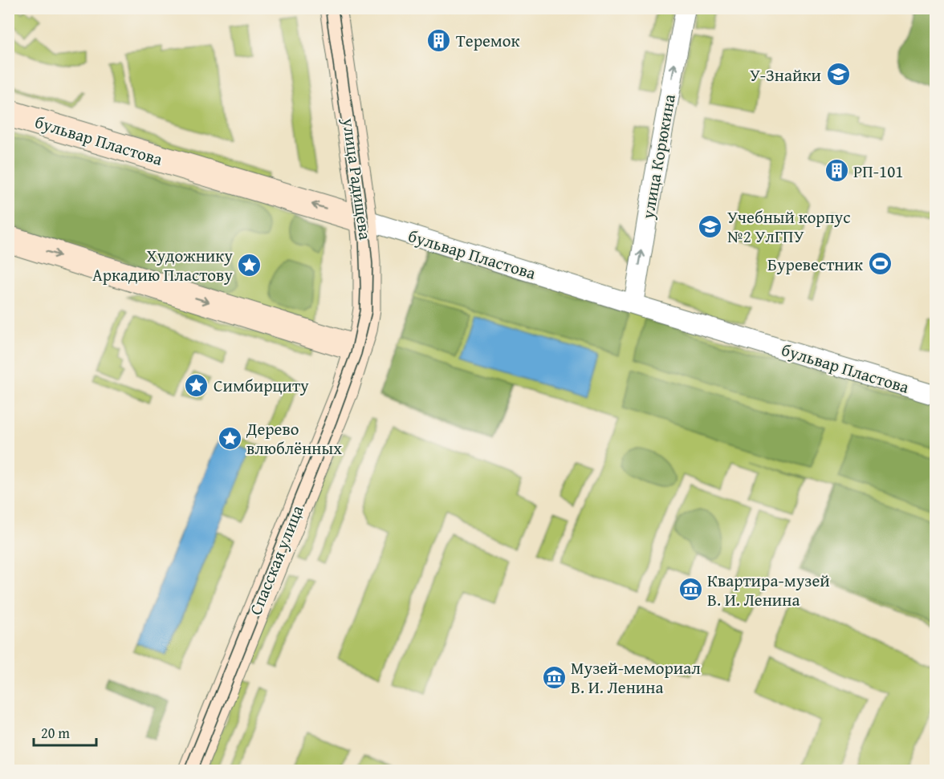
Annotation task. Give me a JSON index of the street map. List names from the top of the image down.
{
  "streets": {
    "street": [
      "бульвар Пластова",
      "улица Корюкина",
      "улица Радищева",
      "Спасская улица"
    ]
  },
  "crossings": [
    ["бульвар Пластова", "улица Корюкина"],
    ["бульвар Пластова", "улица Радищева"],
    ["улица Радищева", "Спасская улица"]
  ],
  "one_way": ["улица Корюкина"],
  "places": {
    "building": ["Теремок", "РП-101"],
    "school or university": ["У-Знайки", "Учебный корпус №2 УлГПУ"],
    "sports": ["Буревестник"],
    "place": ["Художнику Аркадию Пластову", "Симбирциту", "Дерево влюблённых"],
    "museum": ["Квартира-музей В. И. Ленина", "Музей-мемориал В. И. Ленина"]
  },
  "scale_bar": "20 m"
}
